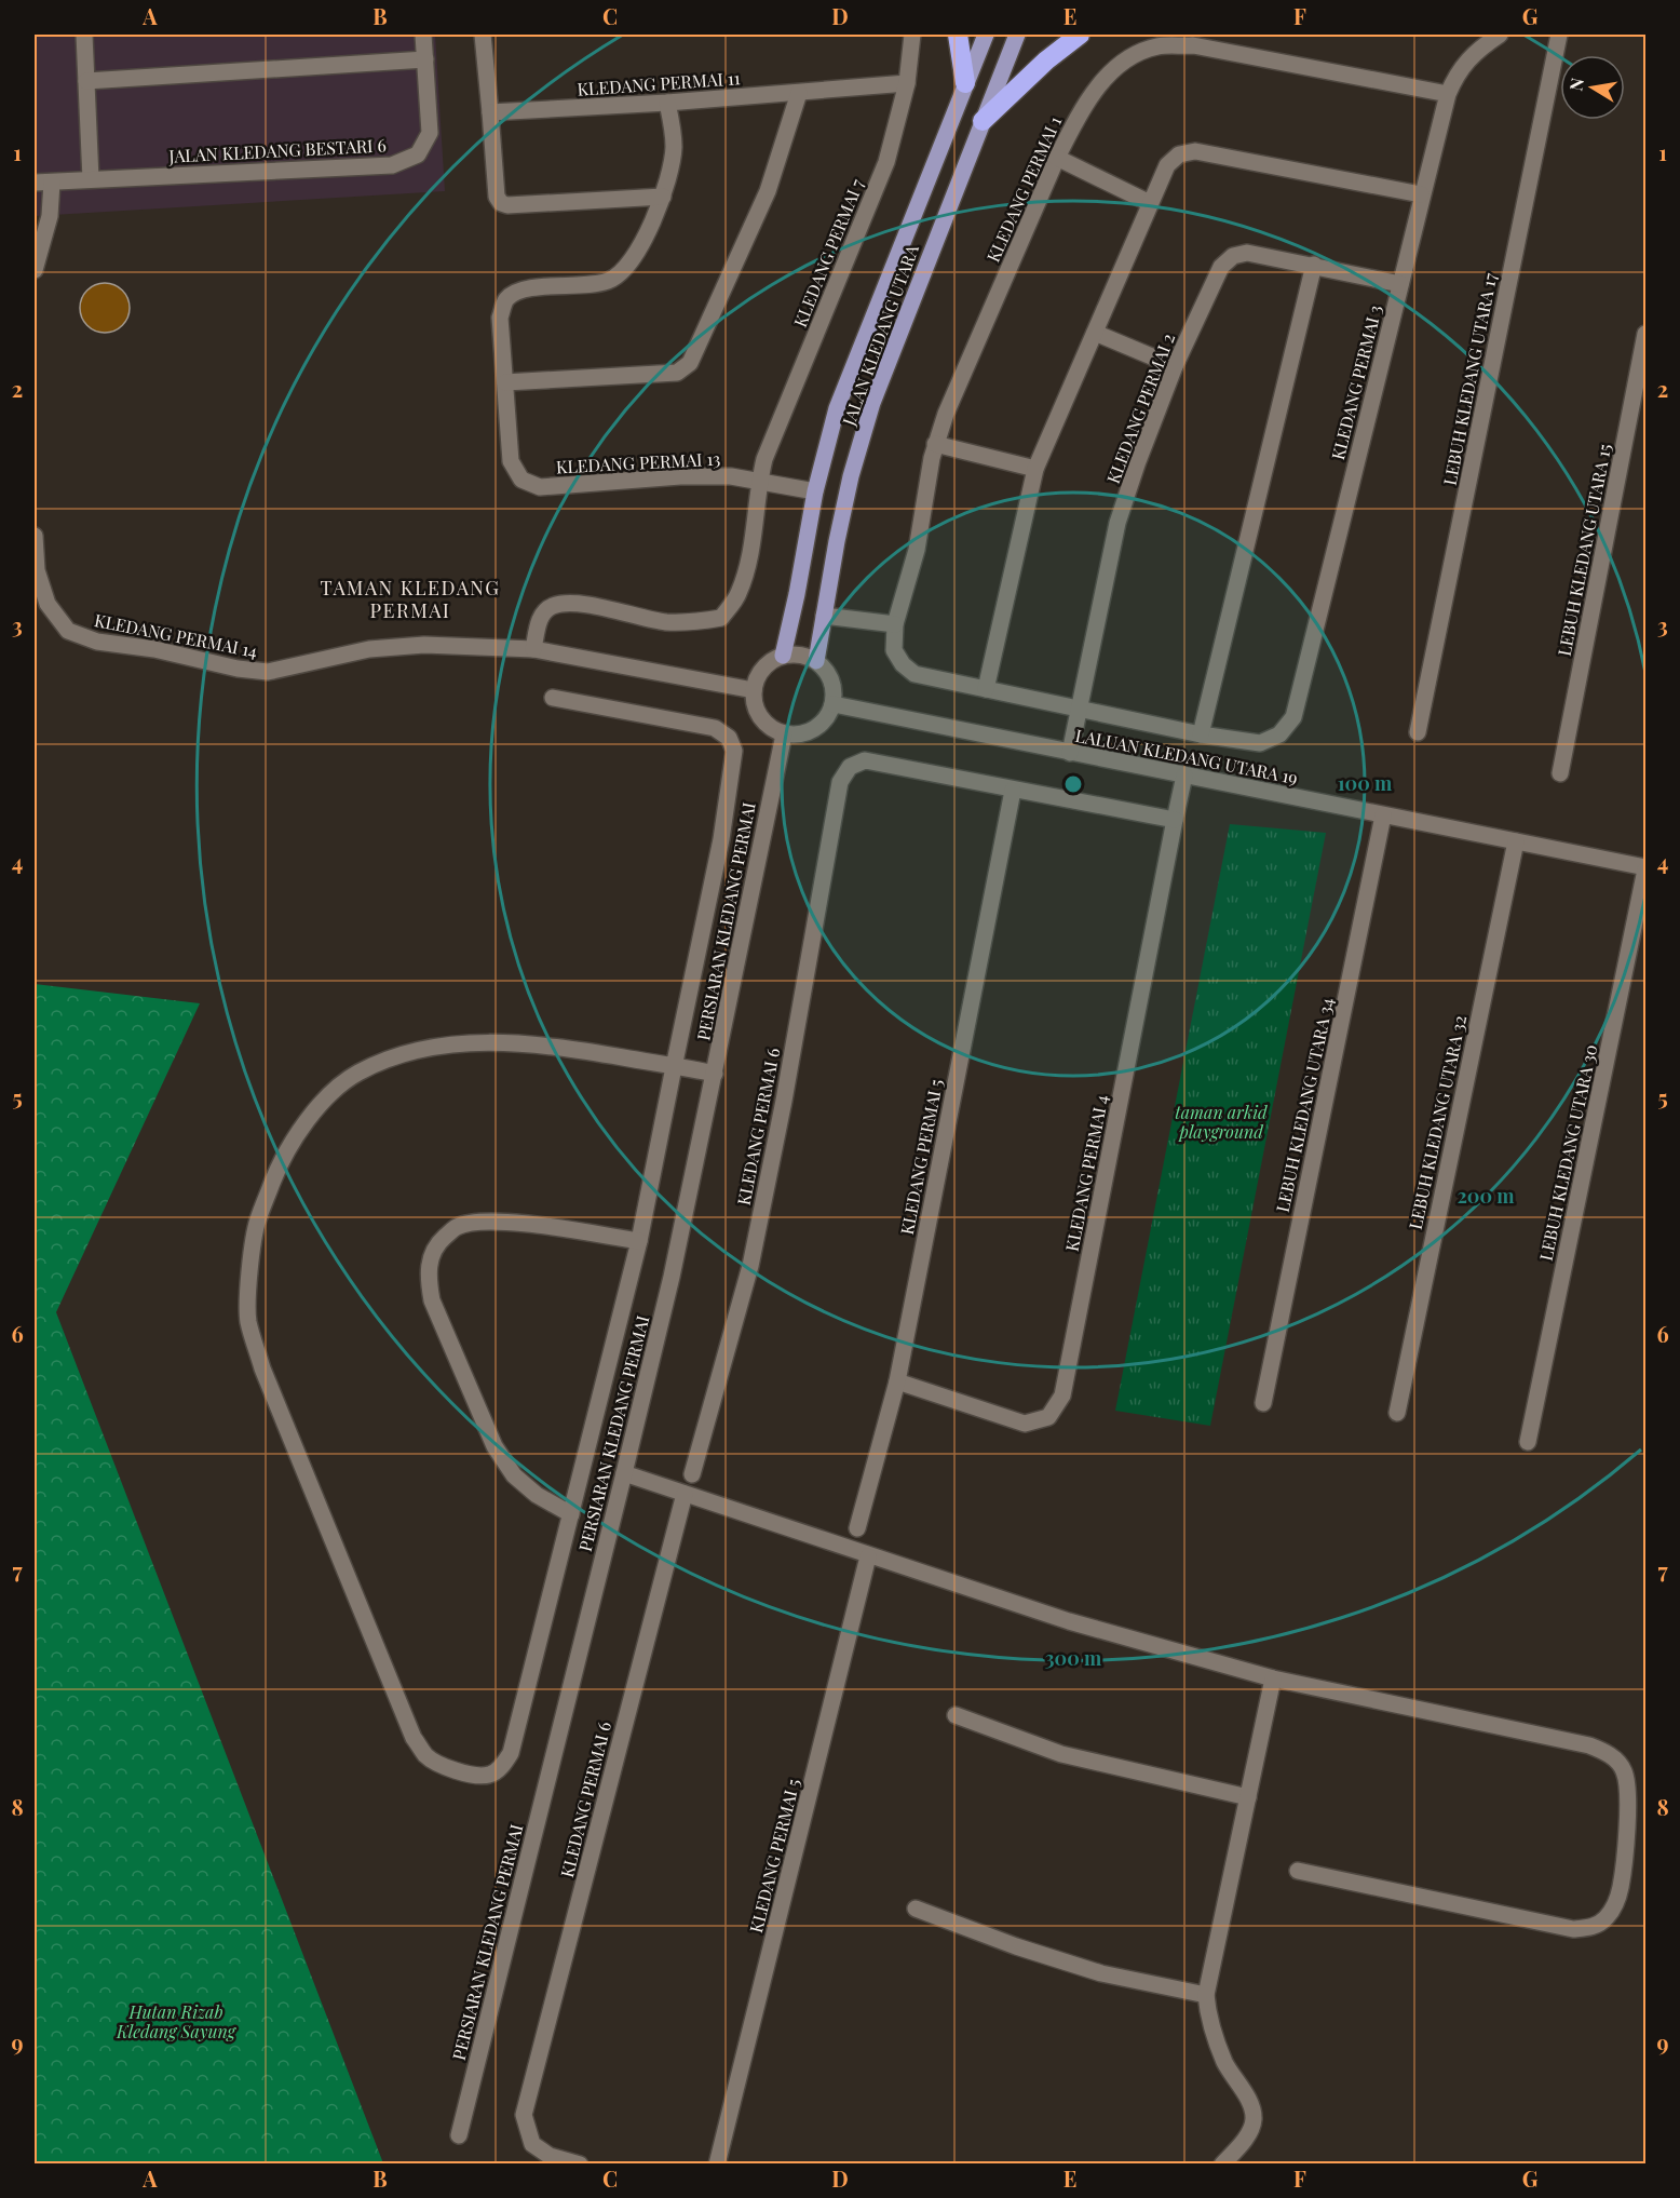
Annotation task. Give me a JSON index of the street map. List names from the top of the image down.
{
  "streets": {
    "main road": ["JALAN KLEDANG UTARA"],
    "street": [
      "KLEDANG PERMAI 11",
      "JALAN KLEDANG BESTARI 6",
      "KLEDANG PERMAI 1",
      "KLEDANG PERMAI 7",
      "LEBUH KLEDANG UTARA 17",
      "KLEDANG PERMAI 3",
      "KLEDANG PERMAI 2",
      "KLEDANG PERMAI 13",
      "LEBUH KLEDANG UTARA 15",
      "KLEDANG PERMAI 14",
      "LALUAN KLEDANG UTARA 19",
      "PERSIARAN KLEDANG PERMAI",
      "LEBUH KLEDANG UTARA 34",
      "LEBUH KLEDANG UTARA 32",
      "KLEDANG PERMAI 6",
      "LEBUH KLEDANG UTARA 30",
      "KLEDANG PERMAI 5",
      "KLEDANG PERMAI 4"
    ]
  },
  "crossings": [
    ["KLEDANG PERMAI 11", "KLEDANG PERMAI 7"],
    ["KLEDANG PERMAI 1", "KLEDANG PERMAI 3"],
    ["KLEDANG PERMAI 7", "KLEDANG PERMAI 13"],
    ["JALAN KLEDANG UTARA", "KLEDANG PERMAI 13"],
    ["JALAN KLEDANG UTARA", "KLEDANG PERMAI 14"],
    ["JALAN KLEDANG UTARA", "LALUAN KLEDANG UTARA 19"],
    ["JALAN KLEDANG UTARA", "PERSIARAN KLEDANG PERMAI"],
    ["KLEDANG PERMAI 3", "KLEDANG PERMAI 2"],
    ["KLEDANG PERMAI 2", "LALUAN KLEDANG UTARA 19"],
    ["KLEDANG PERMAI 14", "LALUAN KLEDANG UTARA 19"],
    ["KLEDANG PERMAI 14", "PERSIARAN KLEDANG PERMAI"],
    ["LALUAN KLEDANG UTARA 19", "PERSIARAN KLEDANG PERMAI"],
    ["LALUAN KLEDANG UTARA 19", "LEBUH KLEDANG UTARA 34"],
    ["LALUAN KLEDANG UTARA 19", "LEBUH KLEDANG UTARA 32"],
    ["LALUAN KLEDANG UTARA 19", "LEBUH KLEDANG UTARA 30"],
    ["LALUAN KLEDANG UTARA 19", "KLEDANG PERMAI 4"],
    ["KLEDANG PERMAI 6", "KLEDANG PERMAI 5"],
    ["KLEDANG PERMAI 5", "KLEDANG PERMAI 4"]
  ],
  "districts": ["TAMAN KLEDANG PERMAI"],
  "parks": ["taman arkid playground", "Hutan Rizab Kledang Sayung"],
  "north": "left",
  "grid": {
    "columns": [
      "A",
      "B",
      "C",
      "D",
      "E",
      "F",
      "G"
    ],
    "rows": [
      "1",
      "2",
      "3",
      "4",
      "5",
      "6",
      "7",
      "8",
      "9"
    ]
  },
  "rings": ["100 m", "200 m", "300 m"]
}
